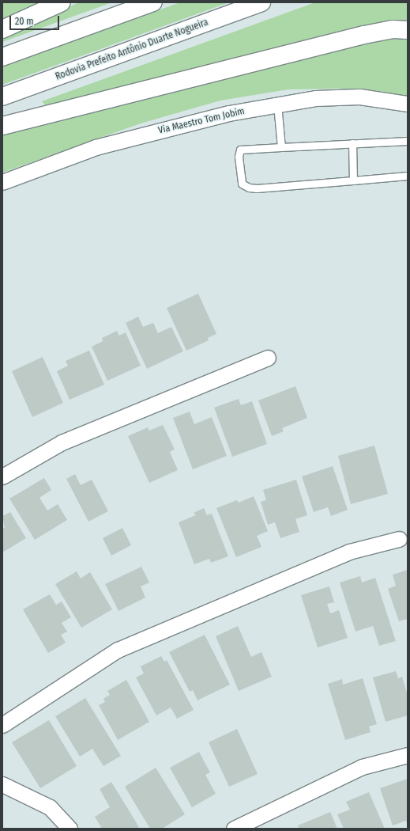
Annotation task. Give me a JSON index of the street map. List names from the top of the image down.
{
  "streets": {
    "highway": ["Rodovia Prefeito Antônio Duarte Nogueira"],
    "street": ["Via Maestro Tom Jobim"]
  },
  "scale_bar": "20 m"
}
